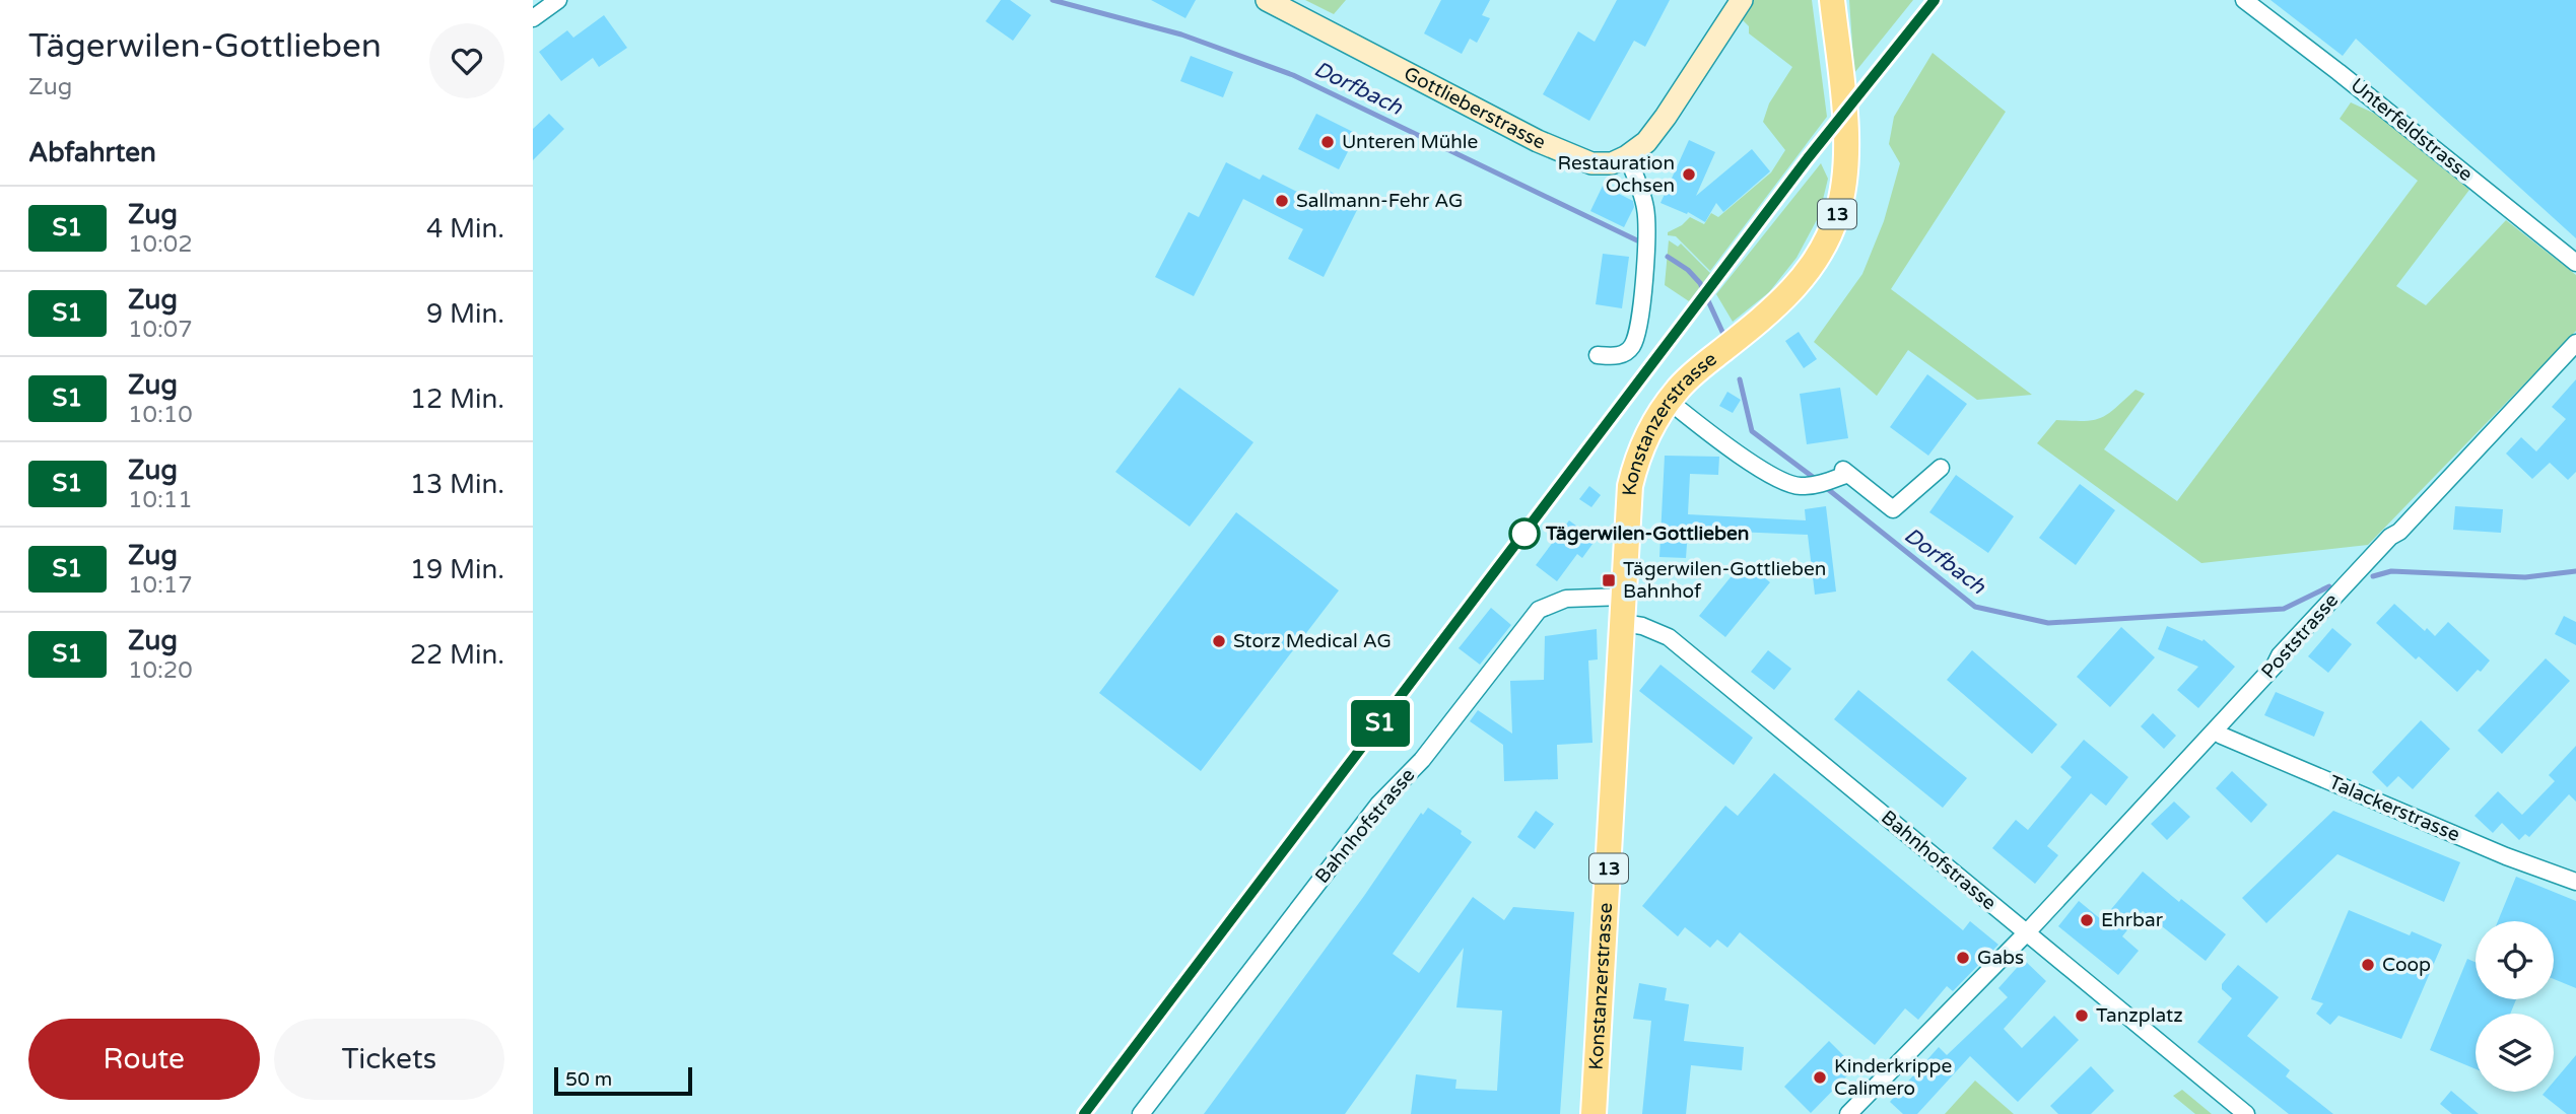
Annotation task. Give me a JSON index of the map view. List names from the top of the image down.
{
  "streets": {
    "main road": ["13", "Konstanzerstrasse"],
    "street": [
      "Gottlieberstrasse",
      "Unterfeldstrasse",
      "Poststrasse",
      "Talackerstrasse",
      "Bahnhofstrasse"
    ]
  },
  "crossings": [
    ["Konstanzerstrasse", "Bahnhofstrasse"],
    ["Poststrasse", "Talackerstrasse"],
    ["Poststrasse", "Bahnhofstrasse"]
  ],
  "water": ["Dorfbach"],
  "places": {
    "other": [
      "Unteren Mühle",
      "Restauration Ochsen",
      "Sallmann-Fehr AG",
      "Tägerwilen-Gottlieben",
      "Storz Medical AG",
      "Ehrbar",
      "Gabs",
      "Coop",
      "Tanzplatz",
      "Kinderkrippe Calimero"
    ],
    "transit": ["Tägerwilen-Gottlieben Bahnhof"]
  },
  "scale_bar": "50 m",
  "page": {
    "heading": [
      ["Tägerwilen-Gottlieben", "Zug"],
      "Abfahrten"
    ],
    "on_map": "S1",
    "list": [
      {
        "mark": "S1",
        "name": "Zug",
        "note": "10:02",
        "value": "4 Min."
      },
      {
        "mark": "S1",
        "name": "Zug",
        "note": "10:07",
        "value": "9 Min."
      },
      {
        "mark": "S1",
        "name": "Zug",
        "note": "10:10",
        "value": "12 Min."
      },
      {
        "mark": "S1",
        "name": "Zug",
        "note": "10:11",
        "value": "13 Min."
      },
      {
        "mark": "S1",
        "name": "Zug",
        "note": "10:17",
        "value": "19 Min."
      },
      {
        "mark": "S1",
        "name": "Zug",
        "note": "10:20",
        "value": "22 Min."
      }
    ],
    "buttons": ["Route", "Tickets"],
    "scale": "50 m"
  }
}
